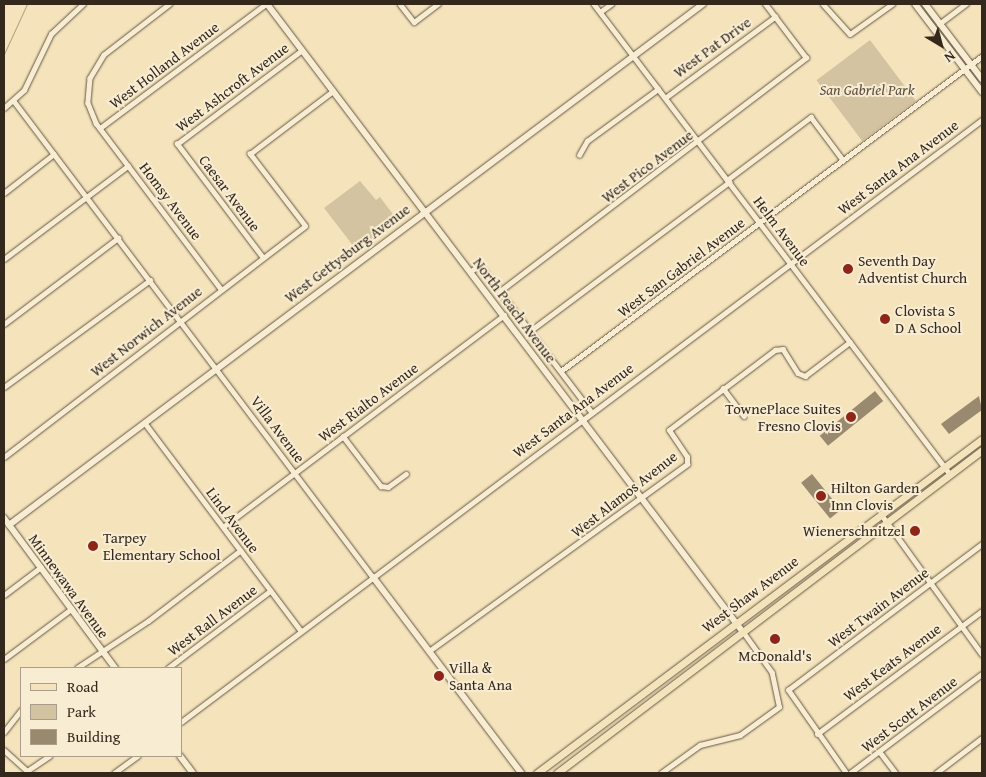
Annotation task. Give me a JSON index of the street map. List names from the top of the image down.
{
  "streets": {
    "main road": ["West Shaw Avenue"],
    "street": [
      "West Pat Drive",
      "West Holland Avenue",
      "West Ashcroft Avenue",
      "West Pico Avenue",
      "West Santa Ana Avenue",
      "Caesar Avenue",
      "Homsy Avenue",
      "Helm Avenue",
      "West Gettysburg Avenue",
      "West San Gabriel Avenue",
      "North Peach Avenue",
      "West Norwich Avenue",
      "West Rialto Avenue",
      "Villa Avenue",
      "West Alamos Avenue",
      "Lind Avenue",
      "Minnewawa Avenue",
      "West Twain Avenue",
      "West Rall Avenue",
      "West Keats Avenue",
      "West Scott Avenue"
    ]
  },
  "crossings": [
    ["West Pat Drive", "West Pico Avenue"],
    ["West Pat Drive", "Helm Avenue"],
    ["West Holland Avenue", "Homsy Avenue"],
    ["West Holland Avenue", "North Peach Avenue"],
    ["West Ashcroft Avenue", "Caesar Avenue"],
    ["West Ashcroft Avenue", "North Peach Avenue"],
    ["West Pico Avenue", "Helm Avenue"],
    ["West Santa Ana Avenue", "Helm Avenue"],
    ["West Santa Ana Avenue", "North Peach Avenue"],
    ["West Santa Ana Avenue", "Villa Avenue"],
    ["West Santa Ana Avenue", "Lind Avenue"],
    ["Caesar Avenue", "West Norwich Avenue"],
    ["Homsy Avenue", "West Norwich Avenue"],
    ["Helm Avenue", "West Gettysburg Avenue"],
    ["Helm Avenue", "West San Gabriel Avenue"],
    ["Helm Avenue", "West Alamos Avenue"],
    ["Helm Avenue", "West Shaw Avenue"],
    ["West Gettysburg Avenue", "North Peach Avenue"],
    ["West Gettysburg Avenue", "Villa Avenue"],
    ["West Gettysburg Avenue", "Lind Avenue"],
    ["West Gettysburg Avenue", "Minnewawa Avenue"],
    ["North Peach Avenue", "West Norwich Avenue"],
    ["North Peach Avenue", "West Rialto Avenue"],
    ["North Peach Avenue", "West Alamos Avenue"],
    ["North Peach Avenue", "West Shaw Avenue"],
    ["West Norwich Avenue", "Villa Avenue"],
    ["West Rialto Avenue", "Villa Avenue"],
    ["West Rialto Avenue", "Lind Avenue"],
    ["Villa Avenue", "West Alamos Avenue"],
    ["Lind Avenue", "West Rall Avenue"],
    ["West Twain Avenue", "West Keats Avenue"]
  ],
  "parks": ["San Gabriel Park"],
  "places": [
    "Seventh Day Adventist Church",
    "Clovista S D A School",
    "TownePlace Suites Fresno Clovis",
    "Hilton Garden Inn Clovis",
    "Wienerschnitzel",
    "Tarpey Elementary School",
    "McDonald's",
    "Villa & Santa Ana"
  ],
  "legend": ["Road", "Park", "Building"],
  "north": "bottom right"
}
